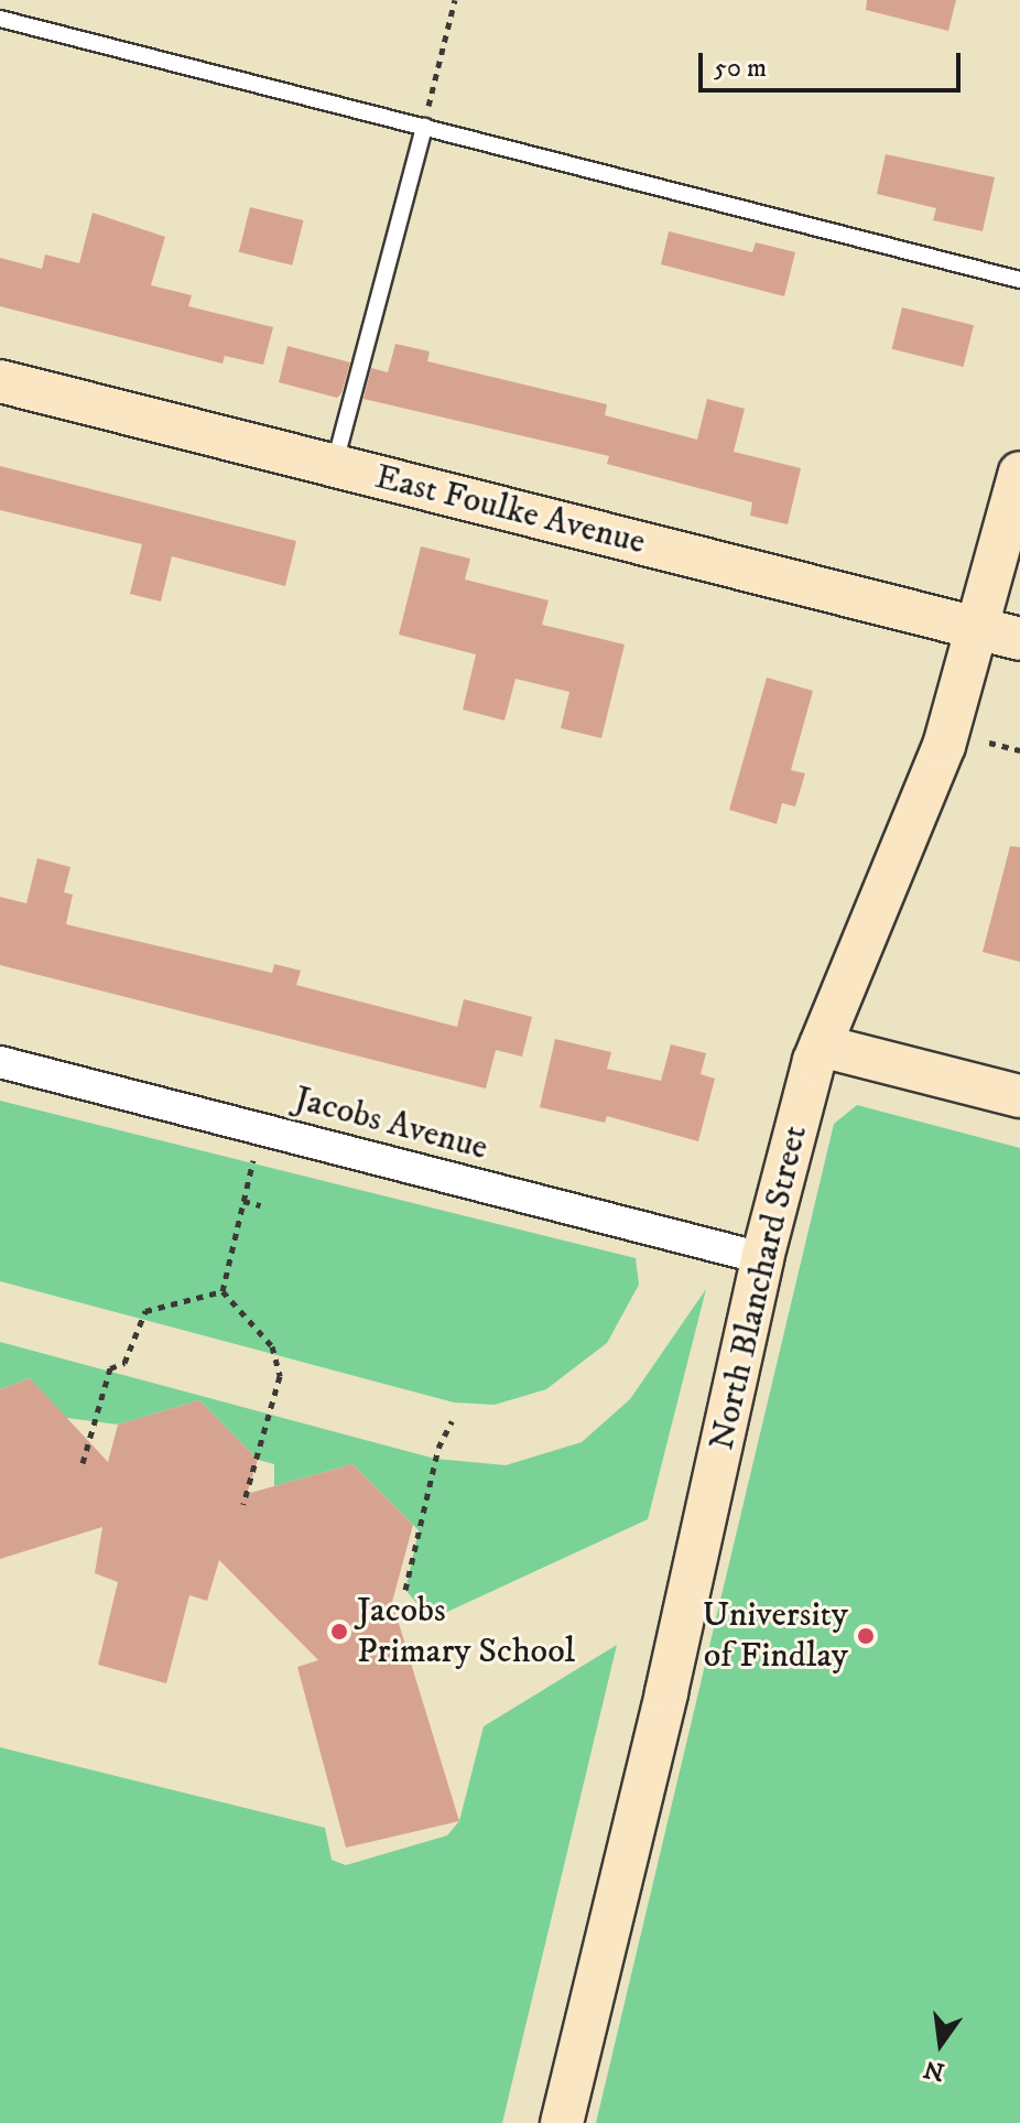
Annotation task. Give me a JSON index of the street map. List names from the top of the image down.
{
  "streets": {
    "street": ["East Foulke Avenue", "Jacobs Avenue", "North Blanchard Street"]
  },
  "crossings": [
    ["East Foulke Avenue", "North Blanchard Street"],
    ["Jacobs Avenue", "North Blanchard Street"]
  ],
  "places": ["Jacobs Primary School", "University of Findlay"],
  "scale_bar": "50 m",
  "north": "bottom"
}
